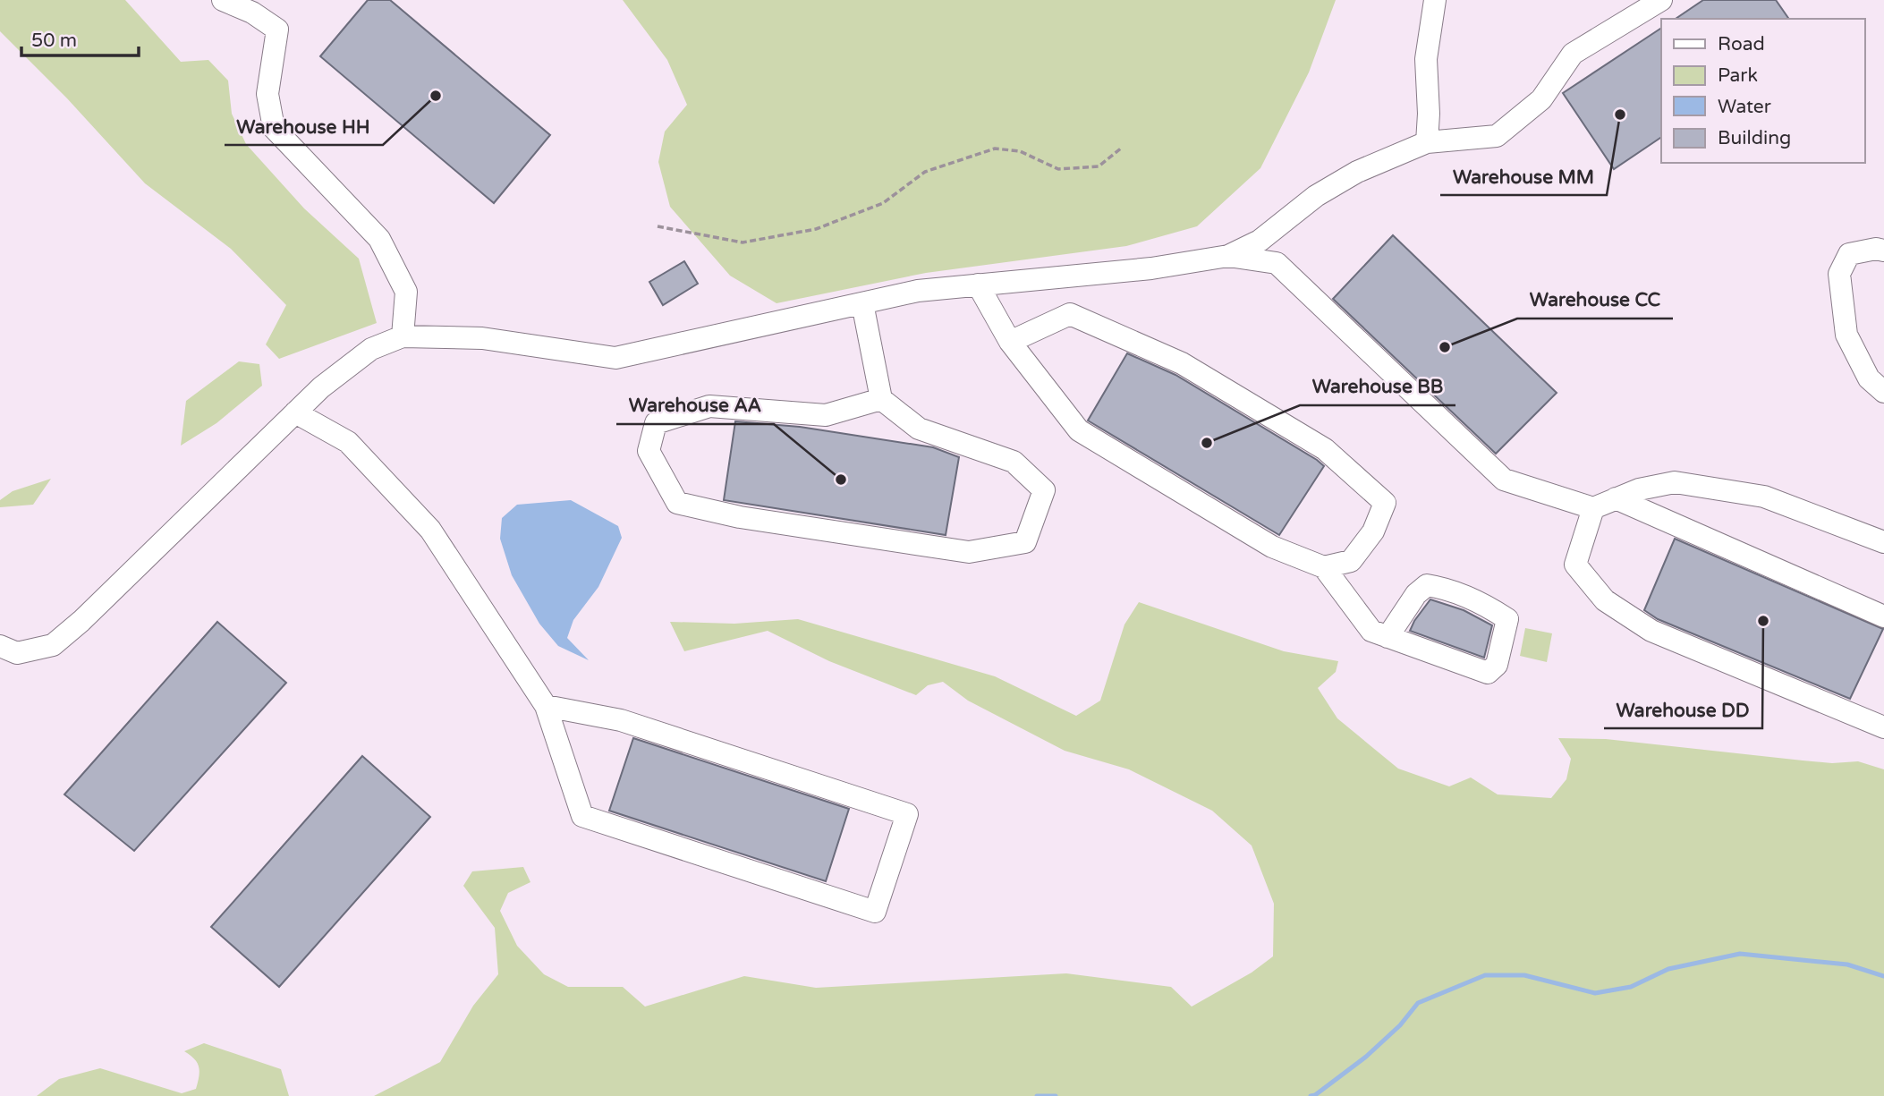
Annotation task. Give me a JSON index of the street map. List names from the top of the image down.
{
  "places": [
    "Warehouse HH",
    "Warehouse MM",
    "Warehouse CC",
    "Warehouse BB",
    "Warehouse AA",
    "Warehouse DD"
  ],
  "legend": [
    "Road",
    "Park",
    "Water",
    "Building"
  ],
  "scale_bar": "50 m"
}
